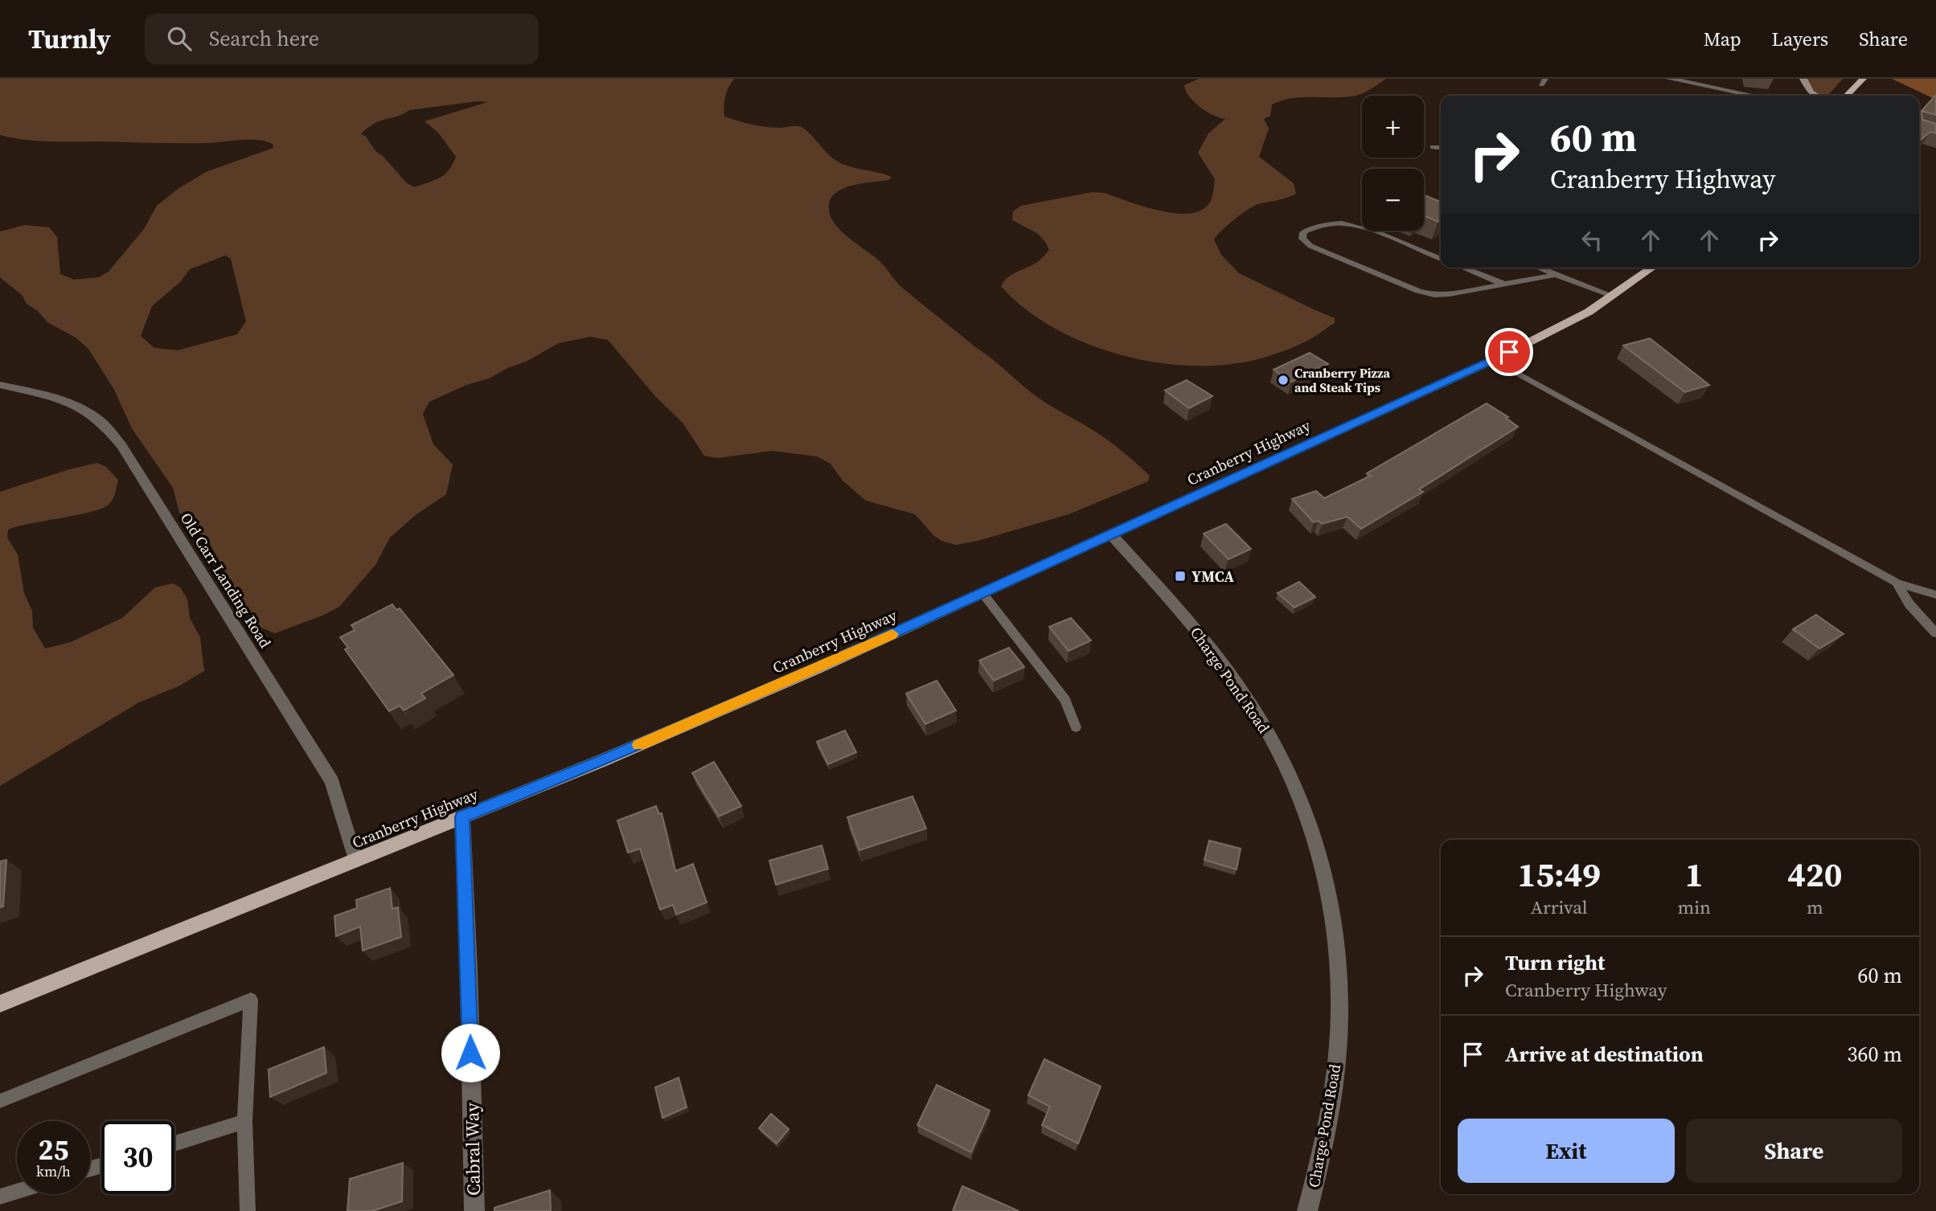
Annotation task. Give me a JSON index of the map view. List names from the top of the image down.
{
  "streets": {
    "main road": ["Cranberry Highway"],
    "street": ["Old Carr Landing Road", "Charge Pond Road", "Cabral Way"]
  },
  "crossings": [
    ["Cranberry Highway", "Old Carr Landing Road"],
    ["Cranberry Highway", "Charge Pond Road"],
    ["Cranberry Highway", "Cabral Way"]
  ],
  "places": {
    "other": ["Cranberry Pizza and Steak Tips"],
    "transit": ["YMCA"]
  },
  "page": {
    "header": "Turnly",
    "search": "Search here",
    "nav": ["Map", "Layers", "Share"],
    "map_buttons": ["+", "−"],
    "turn": ["60 m", "Cranberry Highway"],
    "eta": [
      "15:49",
      "Arrival",
      "1",
      "min",
      "420",
      "m"
    ],
    "list": [
      {
        "name": "Turn right",
        "note": "Cranberry Highway",
        "value": "60 m"
      },
      {
        "name": "Arrive at destination",
        "value": "360 m"
      }
    ],
    "buttons": ["Exit", "Share"],
    "speed": "25 km/h",
    "limit": "30"
  }
}
